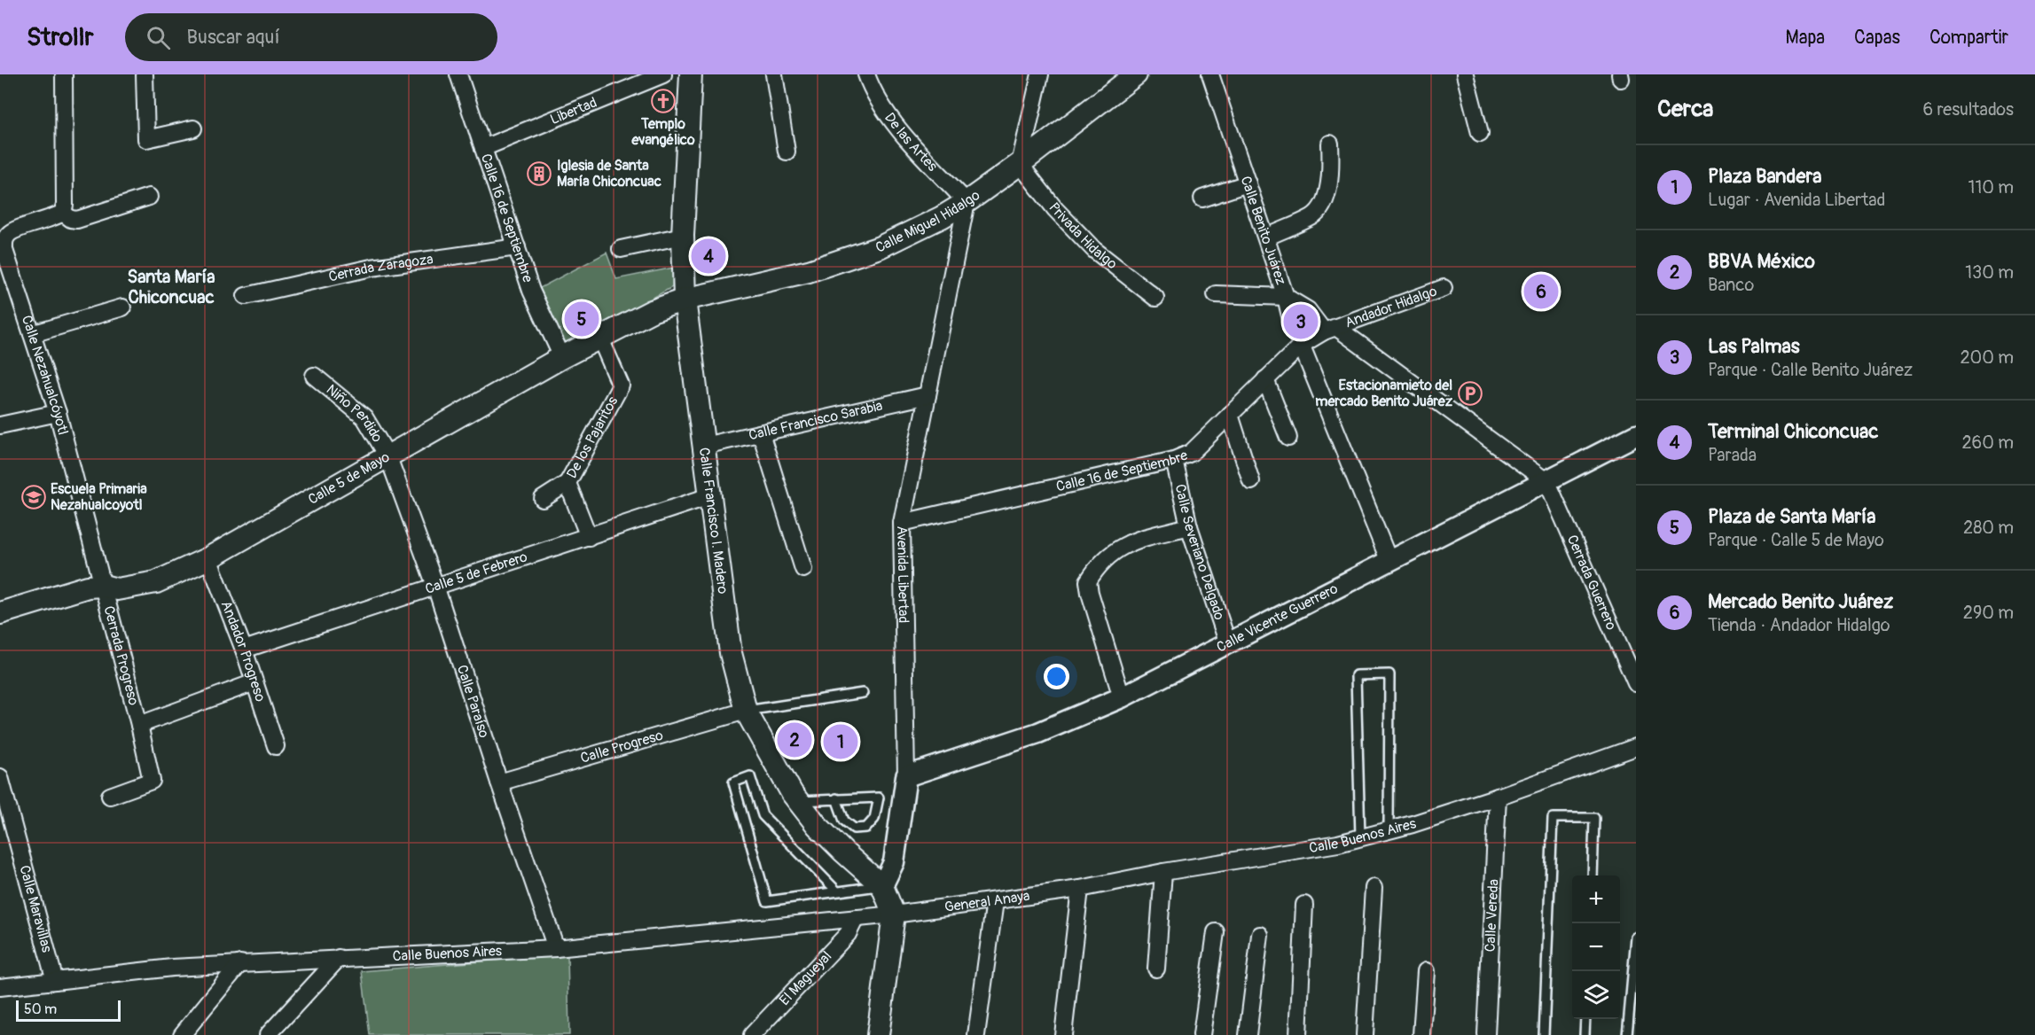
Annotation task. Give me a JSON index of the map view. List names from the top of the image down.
{
  "streets": {
    "main road": ["Calle Miguel Hidalgo", "Calle 5 de Mayo", "Calle Francisco I. Madero"],
    "street": [
      "Libertad",
      "De las Artes",
      "Calle 16 de Septiembre",
      "Calle Benito Juárez",
      "Privada Hidalgo",
      "Cerrada Zaragoza",
      "Andador Hidalgo",
      "Calle Nezahualcóyotl",
      "Niño Perdido",
      "Calle Francisco Sarabia",
      "De los Pajaritos",
      "Calle Severiano Delgado",
      "Calle 5 de Febrero",
      "Avenida Libertad",
      "Cerrada Guerrero",
      "Calle Vicente Guerrero",
      "Andador Progreso",
      "Cerrada Progreso",
      "Calle Paraíso",
      "Calle Progreso",
      "Calle Buenos Aires",
      "General Anaya",
      "Calle Maravillas",
      "Calle Vereda",
      "El Magueyal"
    ]
  },
  "crossings": [
    ["Libertad", "Calle 16 de Septiembre"],
    ["De las Artes", "Calle Miguel Hidalgo"],
    ["De las Artes", "Avenida Libertad"],
    ["Calle 16 de Septiembre", "Calle Benito Juárez"],
    ["Calle 16 de Septiembre", "Cerrada Zaragoza"],
    ["Calle 16 de Septiembre", "Andador Hidalgo"],
    ["Calle 16 de Septiembre", "Calle 5 de Mayo"],
    ["Calle 16 de Septiembre", "Calle Severiano Delgado"],
    ["Calle 16 de Septiembre", "Avenida Libertad"],
    ["Calle Miguel Hidalgo", "Privada Hidalgo"],
    ["Calle Miguel Hidalgo", "Calle 5 de Mayo"],
    ["Calle Miguel Hidalgo", "Calle Francisco I. Madero"],
    ["Calle Miguel Hidalgo", "Avenida Libertad"],
    ["Calle Benito Juárez", "Andador Hidalgo"],
    ["Calle Benito Juárez", "Calle Vicente Guerrero"],
    ["Calle Nezahualcóyotl", "Calle 5 de Mayo"],
    ["Calle Nezahualcóyotl", "Cerrada Progreso"],
    ["Niño Perdido", "Calle 5 de Mayo"],
    ["Niño Perdido", "Calle Paraíso"],
    ["Calle Francisco Sarabia", "Calle Francisco I. Madero"],
    ["Calle Francisco Sarabia", "Avenida Libertad"],
    ["De los Pajaritos", "Calle 5 de Mayo"],
    ["De los Pajaritos", "Calle 5 de Febrero"],
    ["Calle 5 de Mayo", "Calle Francisco I. Madero"],
    ["Calle 5 de Mayo", "Andador Progreso"],
    ["Calle 5 de Mayo", "Cerrada Progreso"],
    ["Calle 5 de Mayo", "Calle Paraíso"],
    ["Calle Francisco I. Madero", "Calle 5 de Febrero"],
    ["Calle Francisco I. Madero", "Avenida Libertad"],
    ["Calle Francisco I. Madero", "Calle Progreso"],
    ["Calle Francisco I. Madero", "Calle Buenos Aires"],
    ["Calle Francisco I. Madero", "General Anaya"],
    ["Calle Severiano Delgado", "Calle Vicente Guerrero"],
    ["Calle 5 de Febrero", "Andador Progreso"],
    ["Calle 5 de Febrero", "Calle Paraíso"],
    ["Avenida Libertad", "Calle Vicente Guerrero"],
    ["Cerrada Guerrero", "Calle Vicente Guerrero"],
    ["Calle Paraíso", "Calle Progreso"],
    ["Calle Paraíso", "Calle Buenos Aires"],
    ["Calle Buenos Aires", "General Anaya"],
    ["Calle Buenos Aires", "Calle Maravillas"],
    ["Calle Buenos Aires", "Calle Vereda"],
    ["Calle Buenos Aires", "El Magueyal"]
  ],
  "districts": ["Santa María Chiconcuac"],
  "places": {
    "church": ["Templo evangélico"],
    "building": ["Iglesia de Santa María Chiconcuac"],
    "parking": ["Estacionamieto del mercado Benito Juárez"],
    "school or university": ["Escuela Primaria Nezahualcoyotl"]
  },
  "scale_bar": "50 m",
  "page": {
    "header": "Strollr",
    "search": "Buscar aquí",
    "nav": ["Mapa", "Capas", "Compartir"],
    "heading": ["Cerca", "6 resultados"],
    "list": [
      {
        "mark": "1",
        "name": "Plaza Bandera",
        "note": "Lugar · Avenida Libertad",
        "value": "110 m"
      },
      {
        "mark": "2",
        "name": "BBVA México",
        "note": "Banco",
        "value": "130 m"
      },
      {
        "mark": "3",
        "name": "Las Palmas",
        "note": "Parque · Calle Benito Juárez",
        "value": "200 m"
      },
      {
        "mark": "4",
        "name": "Terminal Chiconcuac",
        "note": "Parada",
        "value": "260 m"
      },
      {
        "mark": "5",
        "name": "Plaza de Santa María",
        "note": "Parque · Calle 5 de Mayo",
        "value": "280 m"
      },
      {
        "mark": "6",
        "name": "Mercado Benito Juárez",
        "note": "Tienda · Andador Hidalgo",
        "value": "290 m"
      }
    ],
    "pins": [
      "4",
      "6",
      "5",
      "3",
      "2",
      "1"
    ],
    "map_buttons": ["+", "−"],
    "scale": "50 m"
  }
}
